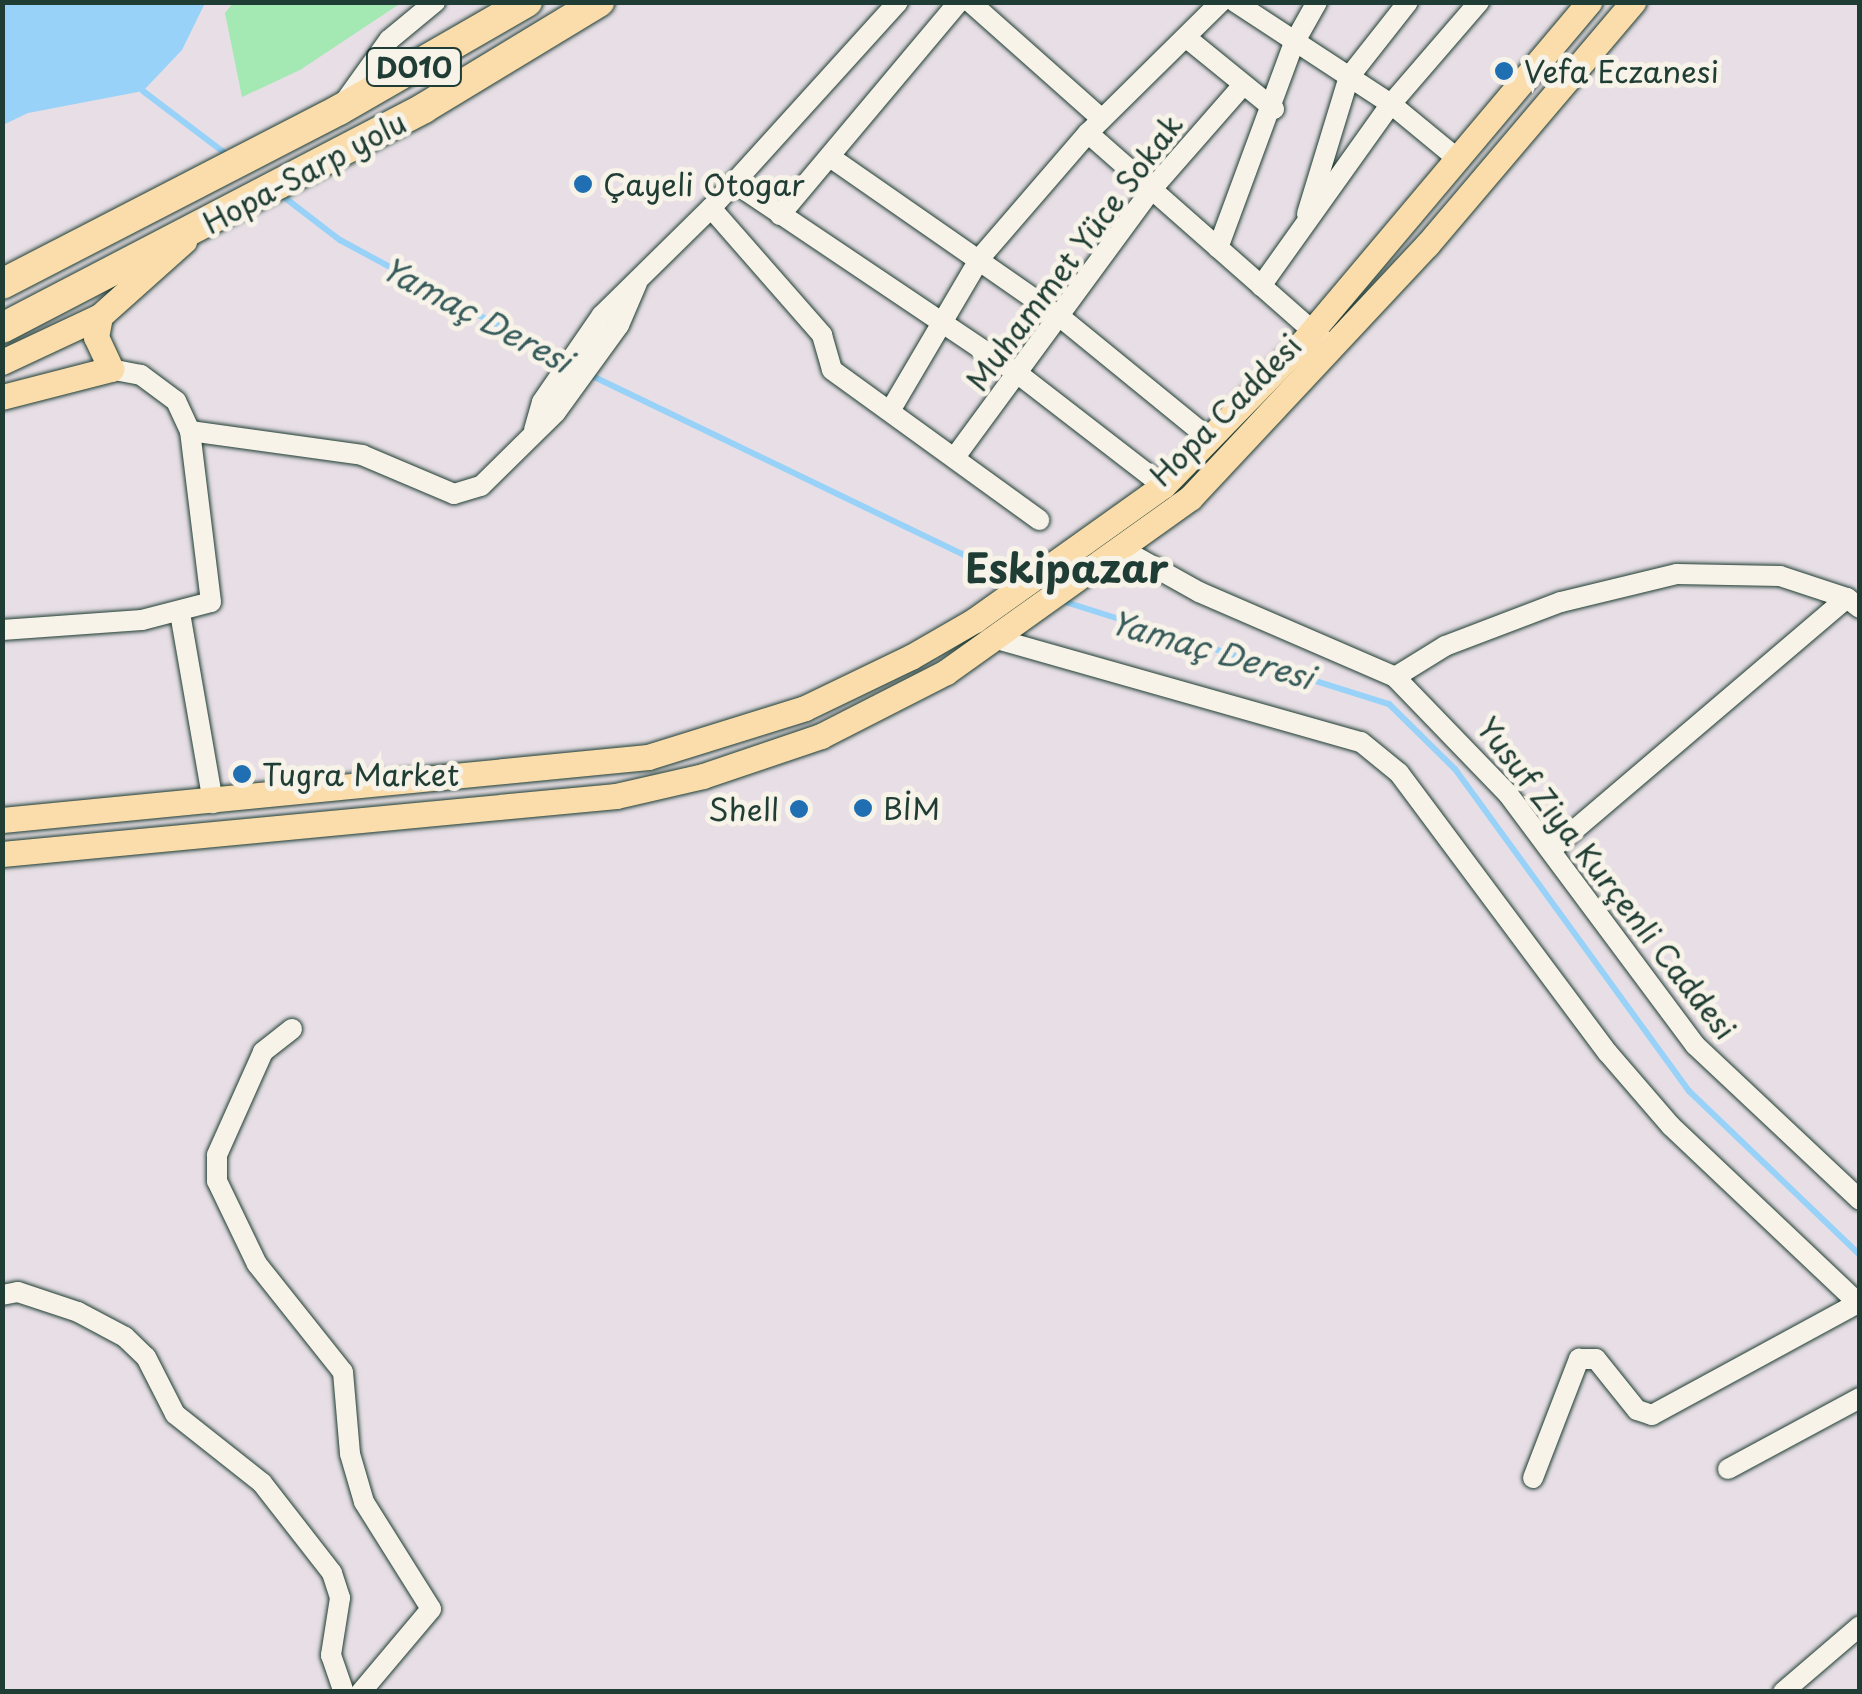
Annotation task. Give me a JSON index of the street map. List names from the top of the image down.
{
  "streets": {
    "highway": ["D010", "Hopa-Sarp yolu"],
    "main road": ["Hopa Caddesi"],
    "street": ["Muhammet Yüce Sokak", "Yusuf Ziya Kurçenli Caddesi"]
  },
  "crossings": [
    ["Hopa Caddesi", "Yusuf Ziya Kurçenli Caddesi"]
  ],
  "districts": ["Eskipazar"],
  "water": ["Yamaç Deresi"],
  "places": [
    "Vefa Eczanesi",
    "Çayeli Otogar",
    "Tugra Market",
    "BİM",
    "Shell"
  ]
}
